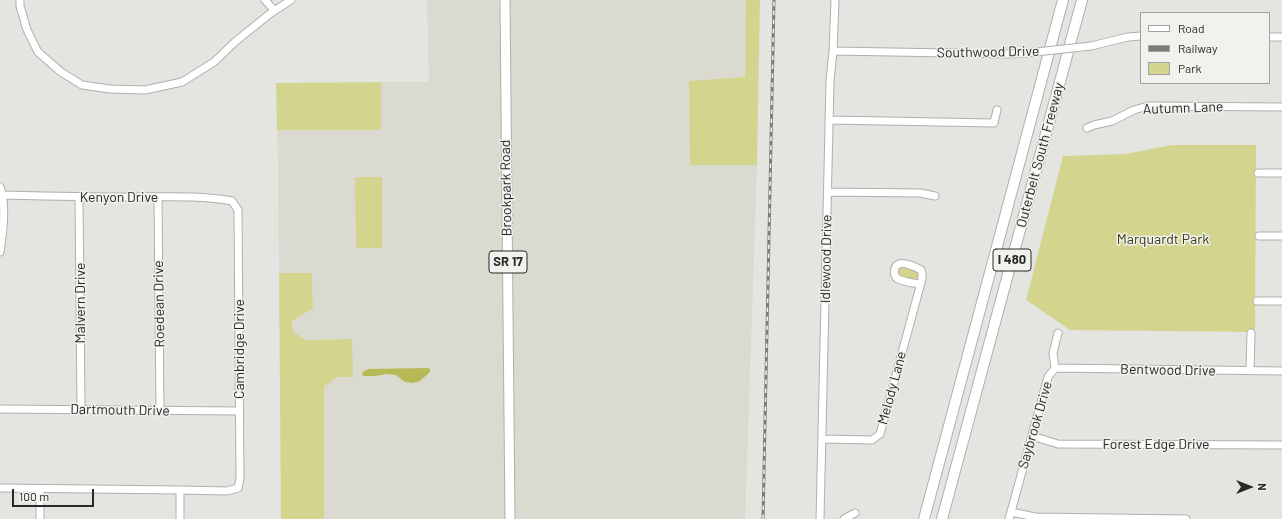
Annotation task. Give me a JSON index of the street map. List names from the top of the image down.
{
  "streets": {
    "highway": ["Outerbelt South Freeway", "I 480"],
    "main road": ["Brookpark Road", "SR 17"],
    "street": [
      "Southwood Drive",
      "Autumn Lane",
      "Kenyon Drive",
      "Idlewood Drive",
      "Malvern Drive",
      "Roedean Drive",
      "Cambridge Drive",
      "Bentwood Drive",
      "Melody Lane",
      "Dartmouth Drive",
      "Saybrook Drive",
      "Forest Edge Drive"
    ]
  },
  "crossings": [
    ["Southwood Drive", "Idlewood Drive"],
    ["Kenyon Drive", "Malvern Drive"],
    ["Kenyon Drive", "Roedean Drive"],
    ["Kenyon Drive", "Cambridge Drive"],
    ["Idlewood Drive", "Melody Lane"],
    ["Malvern Drive", "Dartmouth Drive"],
    ["Roedean Drive", "Dartmouth Drive"],
    ["Cambridge Drive", "Dartmouth Drive"],
    ["Bentwood Drive", "Saybrook Drive"],
    ["Saybrook Drive", "Forest Edge Drive"]
  ],
  "parks": ["Marquardt Park"],
  "legend": ["Road", "Railway", "Park"],
  "scale_bar": "100 m",
  "north": "right"
}
